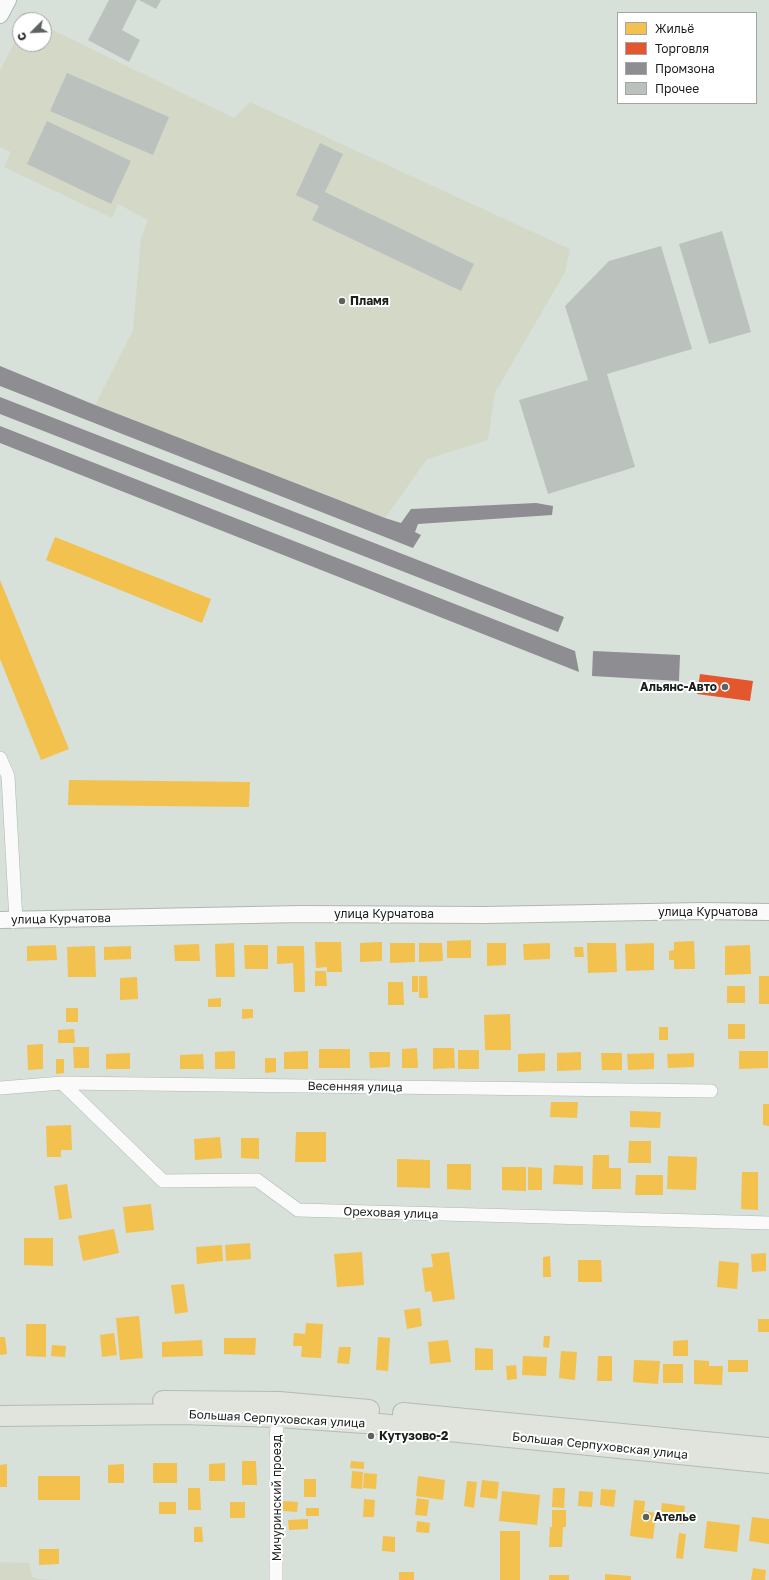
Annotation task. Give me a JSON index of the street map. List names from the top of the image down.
{
  "streets": {
    "main road": ["Большая Серпуховская улица"],
    "street": [
      "улица Курчатова",
      "Весенняя улица",
      "Ореховая улица",
      "Мичуринский проезд"
    ]
  },
  "crossings": [
    ["Весенняя улица", "Ореховая улица"],
    ["Большая Серпуховская улица", "Мичуринский проезд"]
  ],
  "places": [
    "Пламя",
    "Альянс-Авто",
    "Кутузово-2",
    "Ателье"
  ],
  "legend": [
    "Жильё",
    "Торговля",
    "Промзона",
    "Прочее"
  ],
  "north": "bottom left"
}
